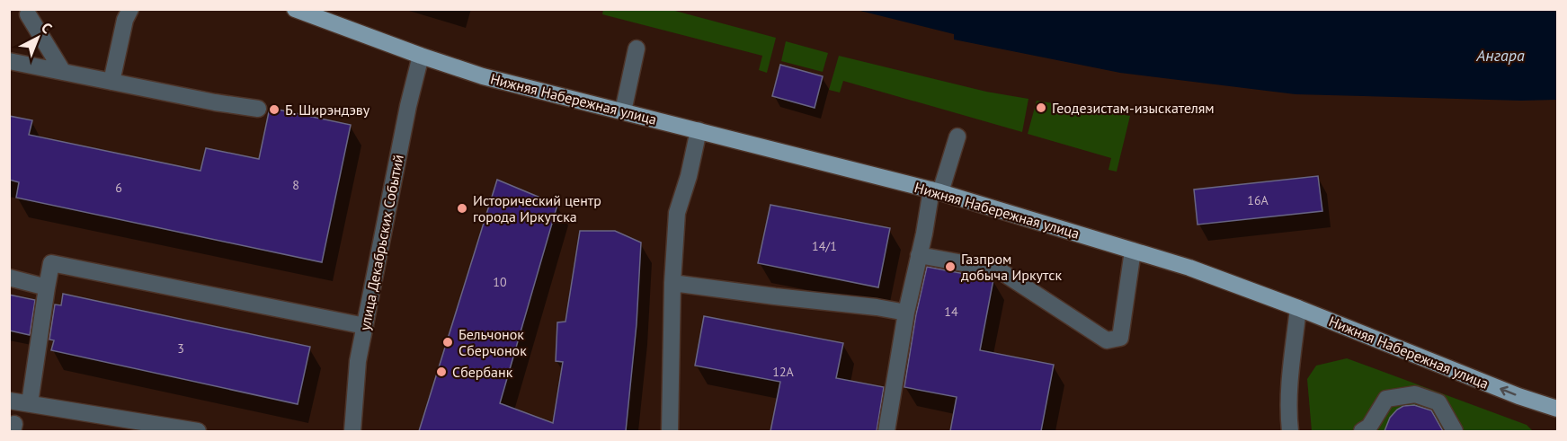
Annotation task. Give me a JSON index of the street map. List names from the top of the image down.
{
  "streets": {
    "main road": ["Нижняя Набережная улица"],
    "street": ["улица Декабрьских Событий"]
  },
  "crossings": [
    ["Нижняя Набережная улица", "улица Декабрьских Событий"]
  ],
  "water": ["Ангара"],
  "places": [
    "Геодезистам-изыскателям",
    "Б. Ширэндэву",
    "Исторический центр города Иркутска",
    "Газпром добыча Иркутск",
    "Бельчонок Сберчонок",
    "Сбербанк"
  ],
  "house_numbers": [
    "8",
    "6",
    "16А",
    "14/1",
    "10",
    "14",
    "3",
    "12А"
  ],
  "north": "top right"
}
